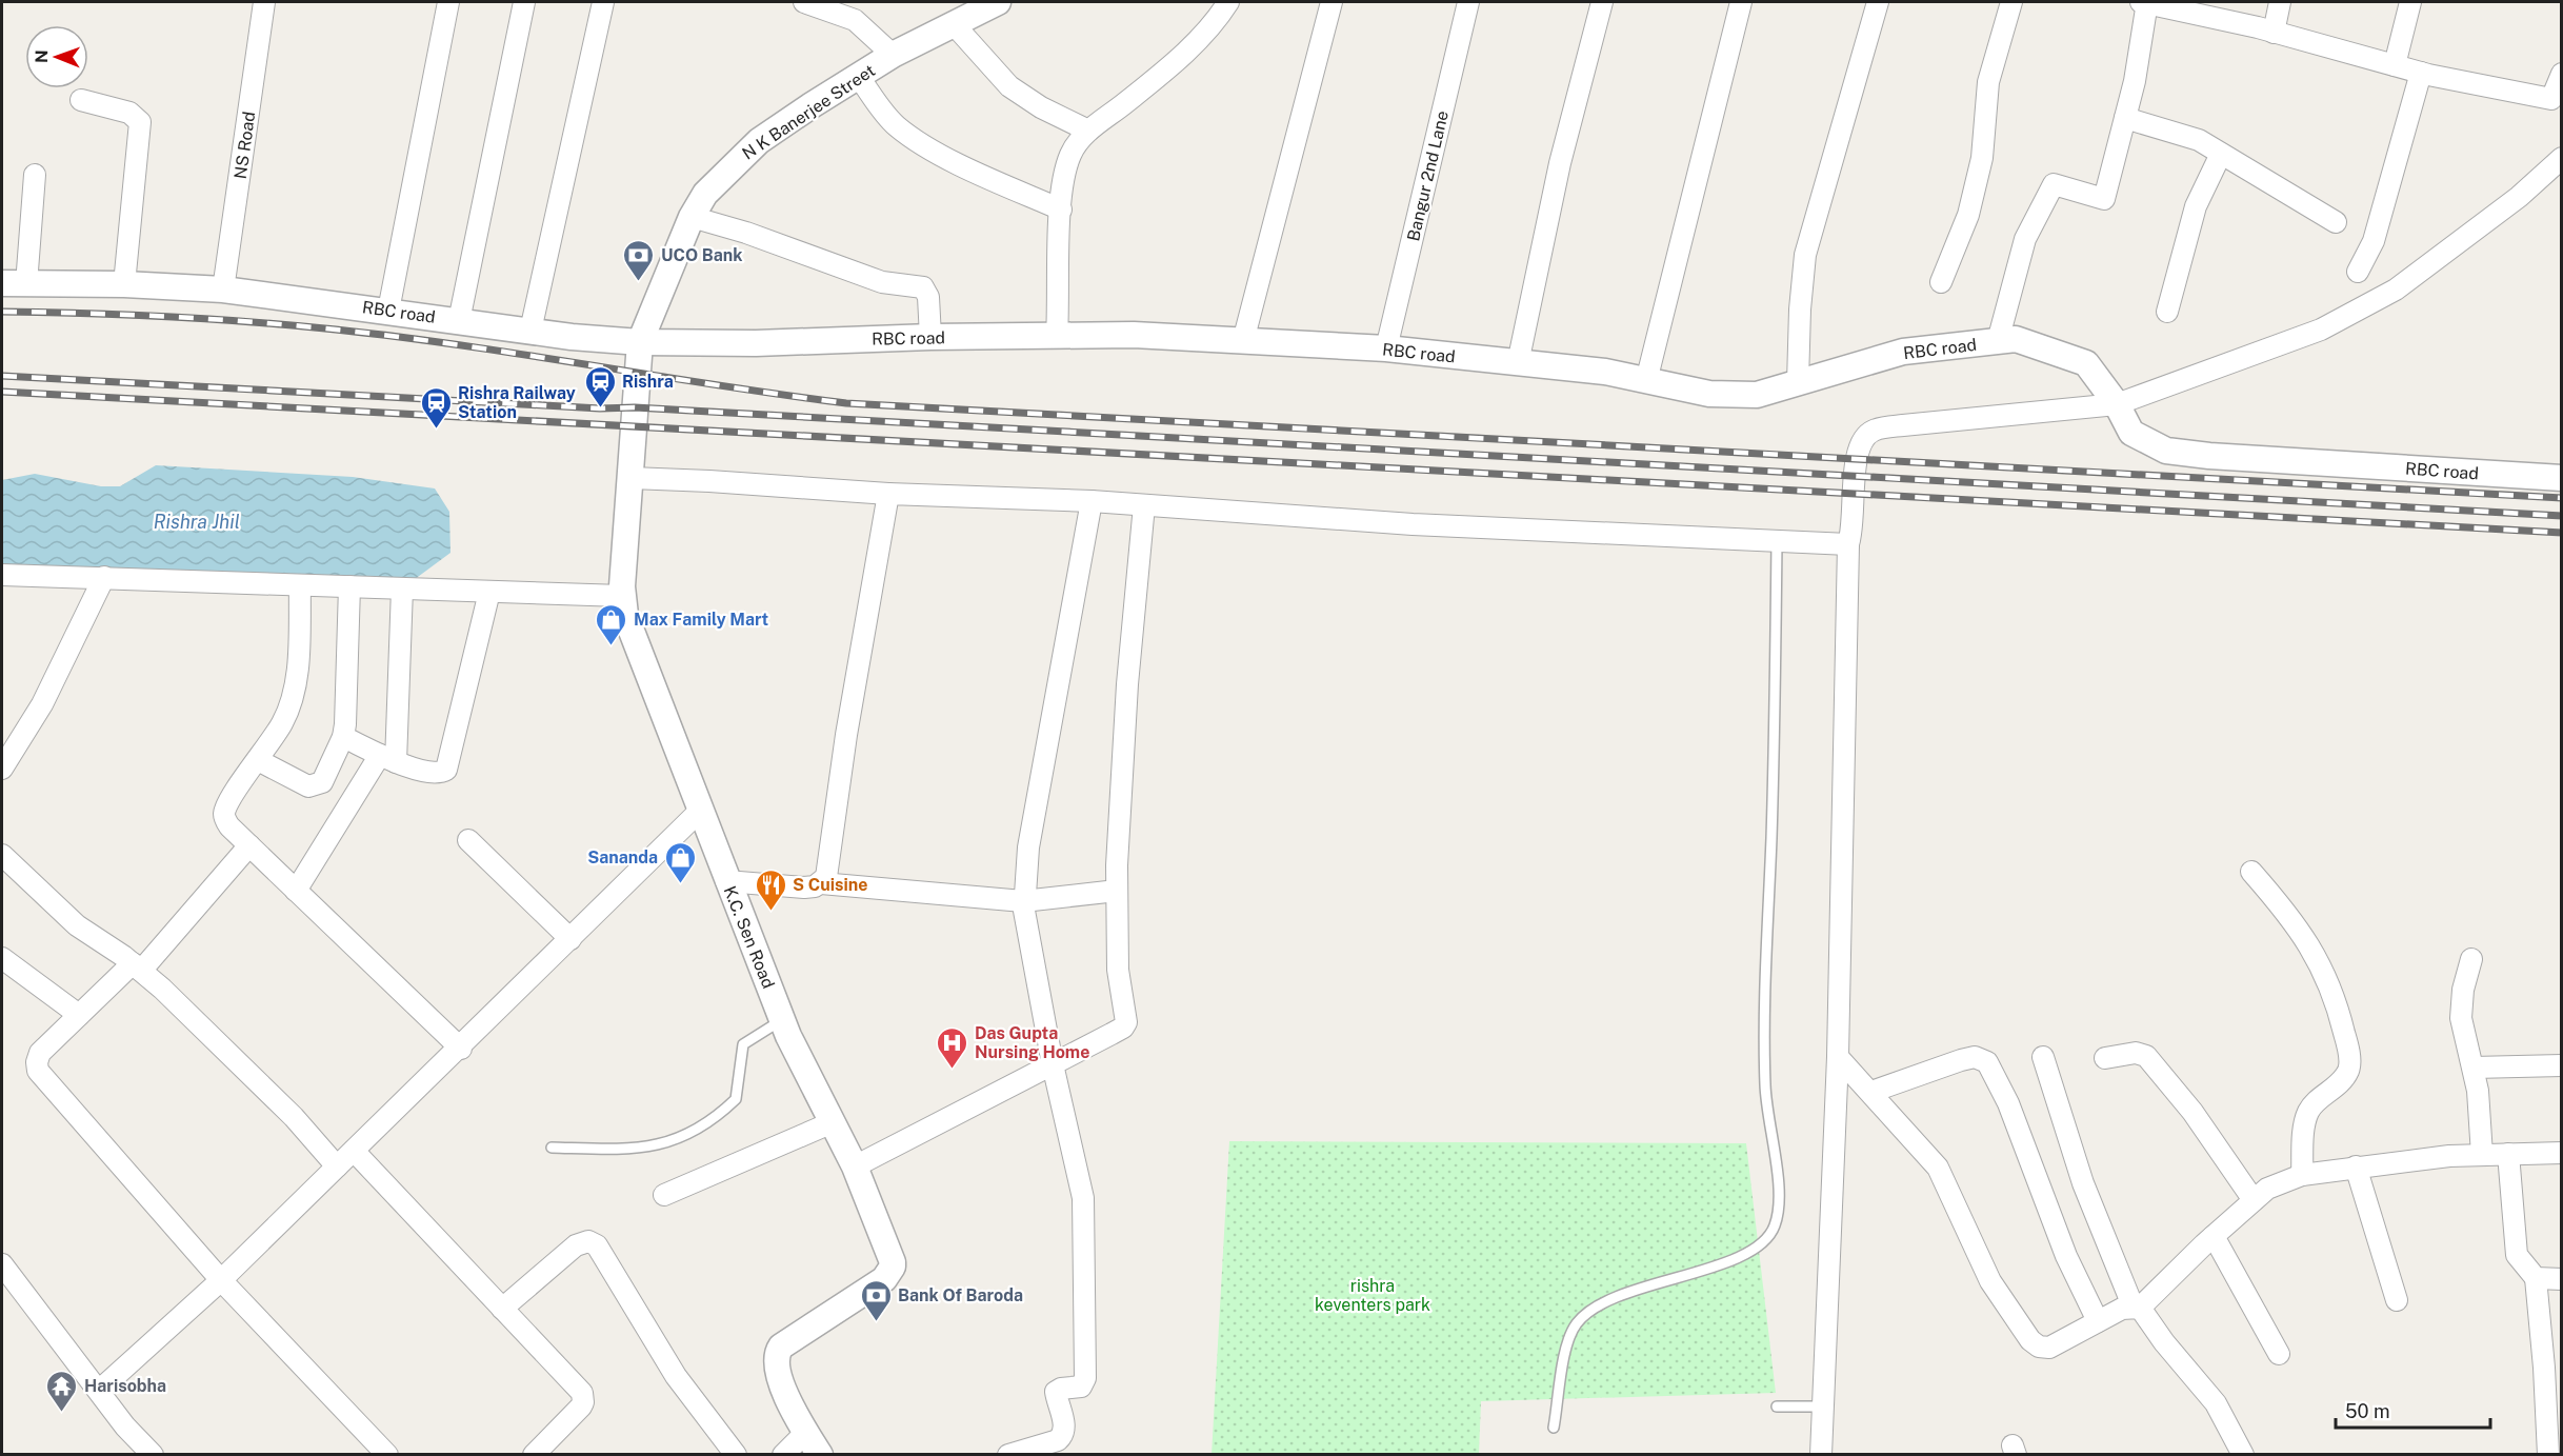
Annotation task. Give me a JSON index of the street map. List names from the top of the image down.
{
  "streets": {
    "street": [
      "N K Banerjee Street",
      "NS Road",
      "Bangur 2nd Lane",
      "RBC road",
      "K.C. Sen Road"
    ]
  },
  "crossings": [
    ["N K Banerjee Street", "RBC road"],
    ["N K Banerjee Street", "K.C. Sen Road"],
    ["NS Road", "RBC road"],
    ["Bangur 2nd Lane", "RBC road"],
    ["RBC road", "K.C. Sen Road"]
  ],
  "water": ["Rishra Jhil"],
  "parks": ["rishra keventers park"],
  "places": {
    "bank": ["UCO Bank", "Bank Of Baroda"],
    "station": ["Rishra", "Rishra Railway Station"],
    "shop": ["Max Family Mart", "Sananda"],
    "restaurant": ["S Cuisine"],
    "hospital": ["Das Gupta Nursing Home"],
    "temple": ["Harisobha"]
  },
  "scale_bar": "50 m",
  "north": "left"
}
